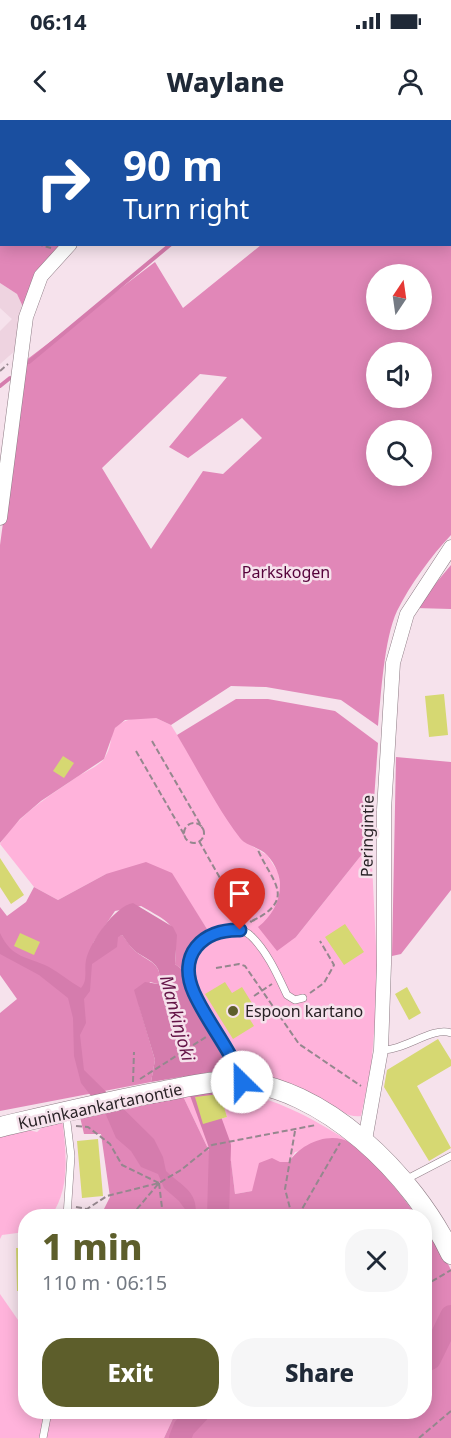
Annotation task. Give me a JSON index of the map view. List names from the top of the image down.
{
  "streets": {
    "street": ["Peringintie", "Kuninkaankartanontie"]
  },
  "crossings": [
    ["Peringintie", "Kuninkaankartanontie"]
  ],
  "water": ["Mankinjoki"],
  "parks": ["Parkskogen"],
  "places": ["Espoon kartano"],
  "north": "top",
  "page": {
    "status": "06:14",
    "header": "Waylane",
    "turn": ["90 m", "Turn right"],
    "heading": ["1 min", "110 m · 06:15"],
    "buttons": ["Exit", "Share"]
  }
}
